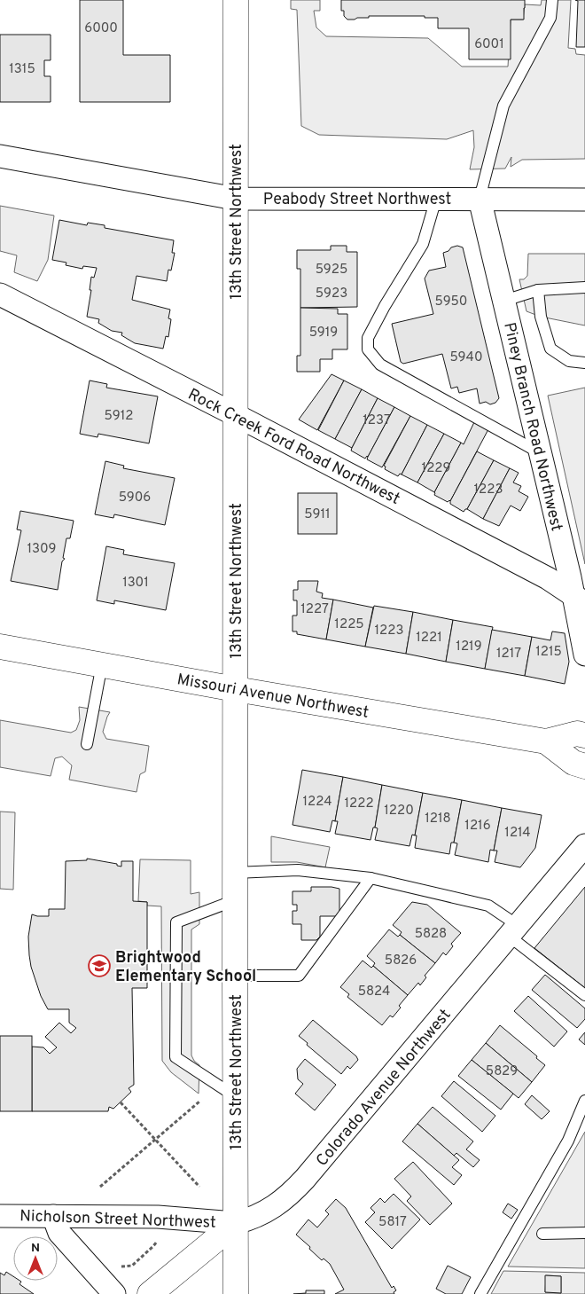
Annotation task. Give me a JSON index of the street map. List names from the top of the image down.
{
  "streets": {
    "street": [
      "Peabody Street Northwest",
      "13th Street Northwest",
      "Piney Branch Road Northwest",
      "Rock Creek Ford Road Northwest",
      "Missouri Avenue Northwest",
      "Colorado Avenue Northwest",
      "Nicholson Street Northwest"
    ]
  },
  "crossings": [
    ["Peabody Street Northwest", "13th Street Northwest"],
    ["Peabody Street Northwest", "Piney Branch Road Northwest"],
    ["13th Street Northwest", "Rock Creek Ford Road Northwest"],
    ["13th Street Northwest", "Missouri Avenue Northwest"],
    ["13th Street Northwest", "Colorado Avenue Northwest"],
    ["13th Street Northwest", "Nicholson Street Northwest"],
    ["Piney Branch Road Northwest", "Rock Creek Ford Road Northwest"],
    ["Colorado Avenue Northwest", "Nicholson Street Northwest"]
  ],
  "places": {
    "school or university": ["Brightwood Elementary School"]
  },
  "house_numbers": [
    "6000",
    "6001",
    "1315",
    "5925",
    "5923",
    "5950",
    "5919",
    "5940",
    "5912",
    "1237",
    "1229",
    "1223",
    "5906",
    "5911",
    "1309",
    "1301",
    "1227",
    "1225",
    "1223",
    "1221",
    "1219",
    "1215",
    "1217",
    "1224",
    "1222",
    "1220",
    "1218",
    "1216",
    "1214",
    "5828",
    "5826",
    "5824",
    "5829",
    "5817"
  ],
  "north": "top"
}
